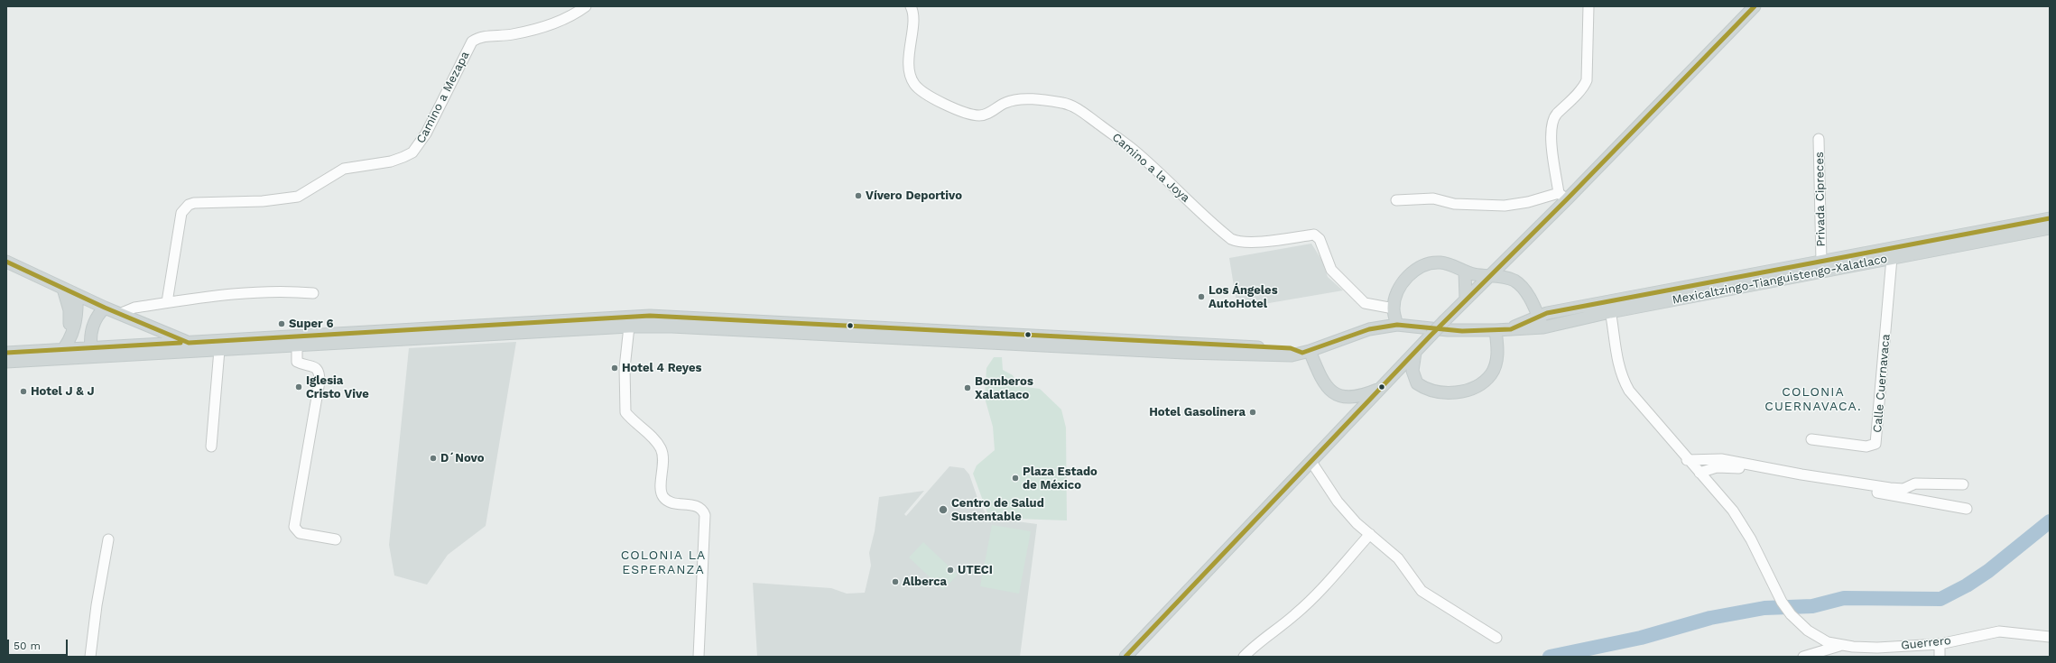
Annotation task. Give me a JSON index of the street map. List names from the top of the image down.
{
  "streets": {
    "main road": ["Mexicaltzingo-Tianguistengo-Xalatlaco"],
    "street": [
      "Camino a Mezapa",
      "Camino a la Joya",
      "Privada Cipreces",
      "Calle Cuernavaca",
      "Guerrero"
    ]
  },
  "crossings": [
    ["Privada Cipreces", "Mexicaltzingo-Tianguistengo-Xalatlaco"],
    ["Mexicaltzingo-Tianguistengo-Xalatlaco", "Calle Cuernavaca"],
    ["Mexicaltzingo-Tianguistengo-Xalatlaco", "Guerrero"]
  ],
  "districts": ["COLONIA CUERNAVACA.", "COLONIA LA ESPERANZA"],
  "places": [
    "Vívero Deportivo",
    "Los Ángeles AutoHotel",
    "Super 6",
    "Hotel 4 Reyes",
    "Iglesia Cristo Vive",
    "Bomberos Xalatlaco",
    "Hotel J & J",
    "Hotel Gasolinera",
    "D´Novo",
    "Plaza Estado de México",
    "Centro de Salud Sustentable",
    "UTECI",
    "Alberca"
  ],
  "scale_bar": "50 m"
}
